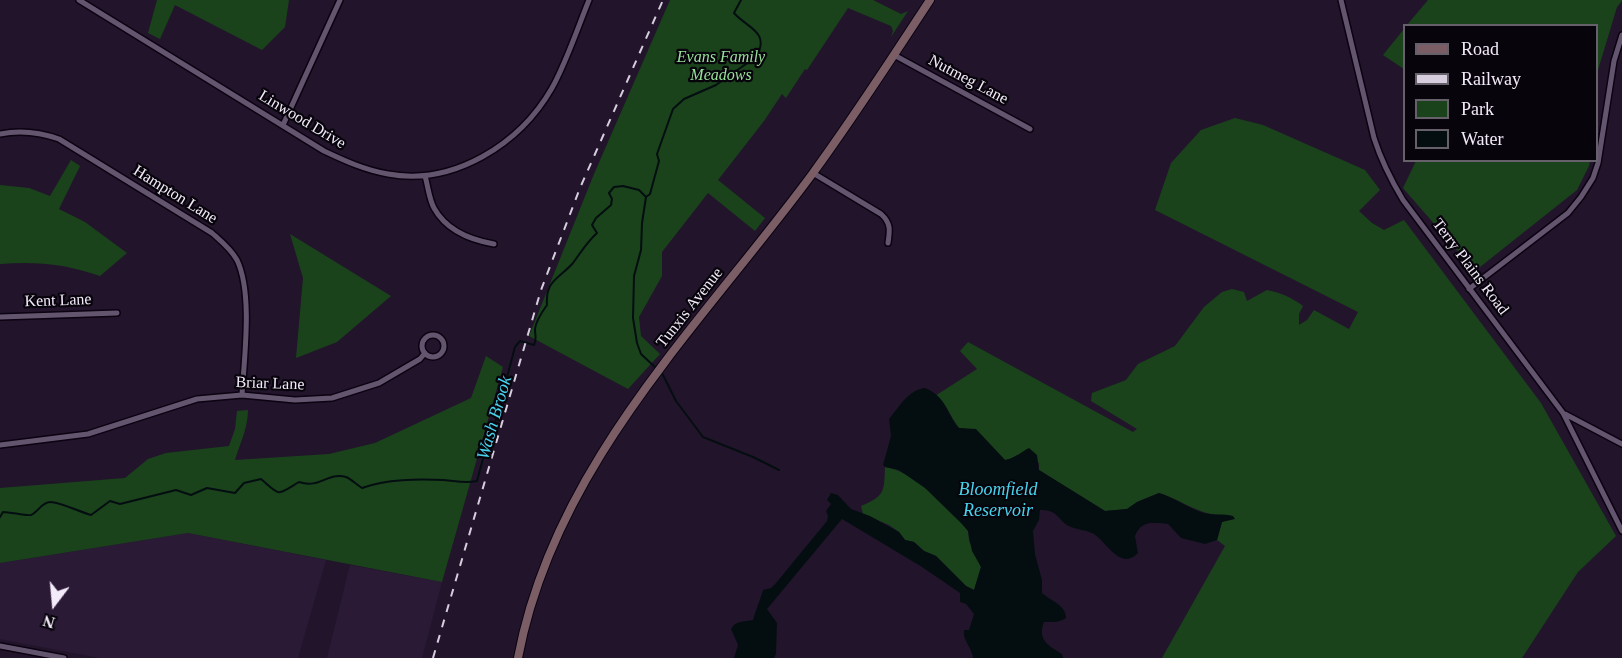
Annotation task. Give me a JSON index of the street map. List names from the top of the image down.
{
  "streets": {
    "main road": ["Tunxis Avenue"],
    "street": [
      "Nutmeg Lane",
      "Linwood Drive",
      "Hampton Lane",
      "Terry Plains Road",
      "Kent Lane",
      "Briar Lane"
    ]
  },
  "crossings": [
    ["Nutmeg Lane", "Tunxis Avenue"],
    ["Hampton Lane", "Briar Lane"]
  ],
  "water": ["Wash Brook", "Bloomfield Reservoir"],
  "parks": ["Evans Family Meadows"],
  "legend": [
    "Road",
    "Railway",
    "Park",
    "Water"
  ],
  "north": "bottom"
}
